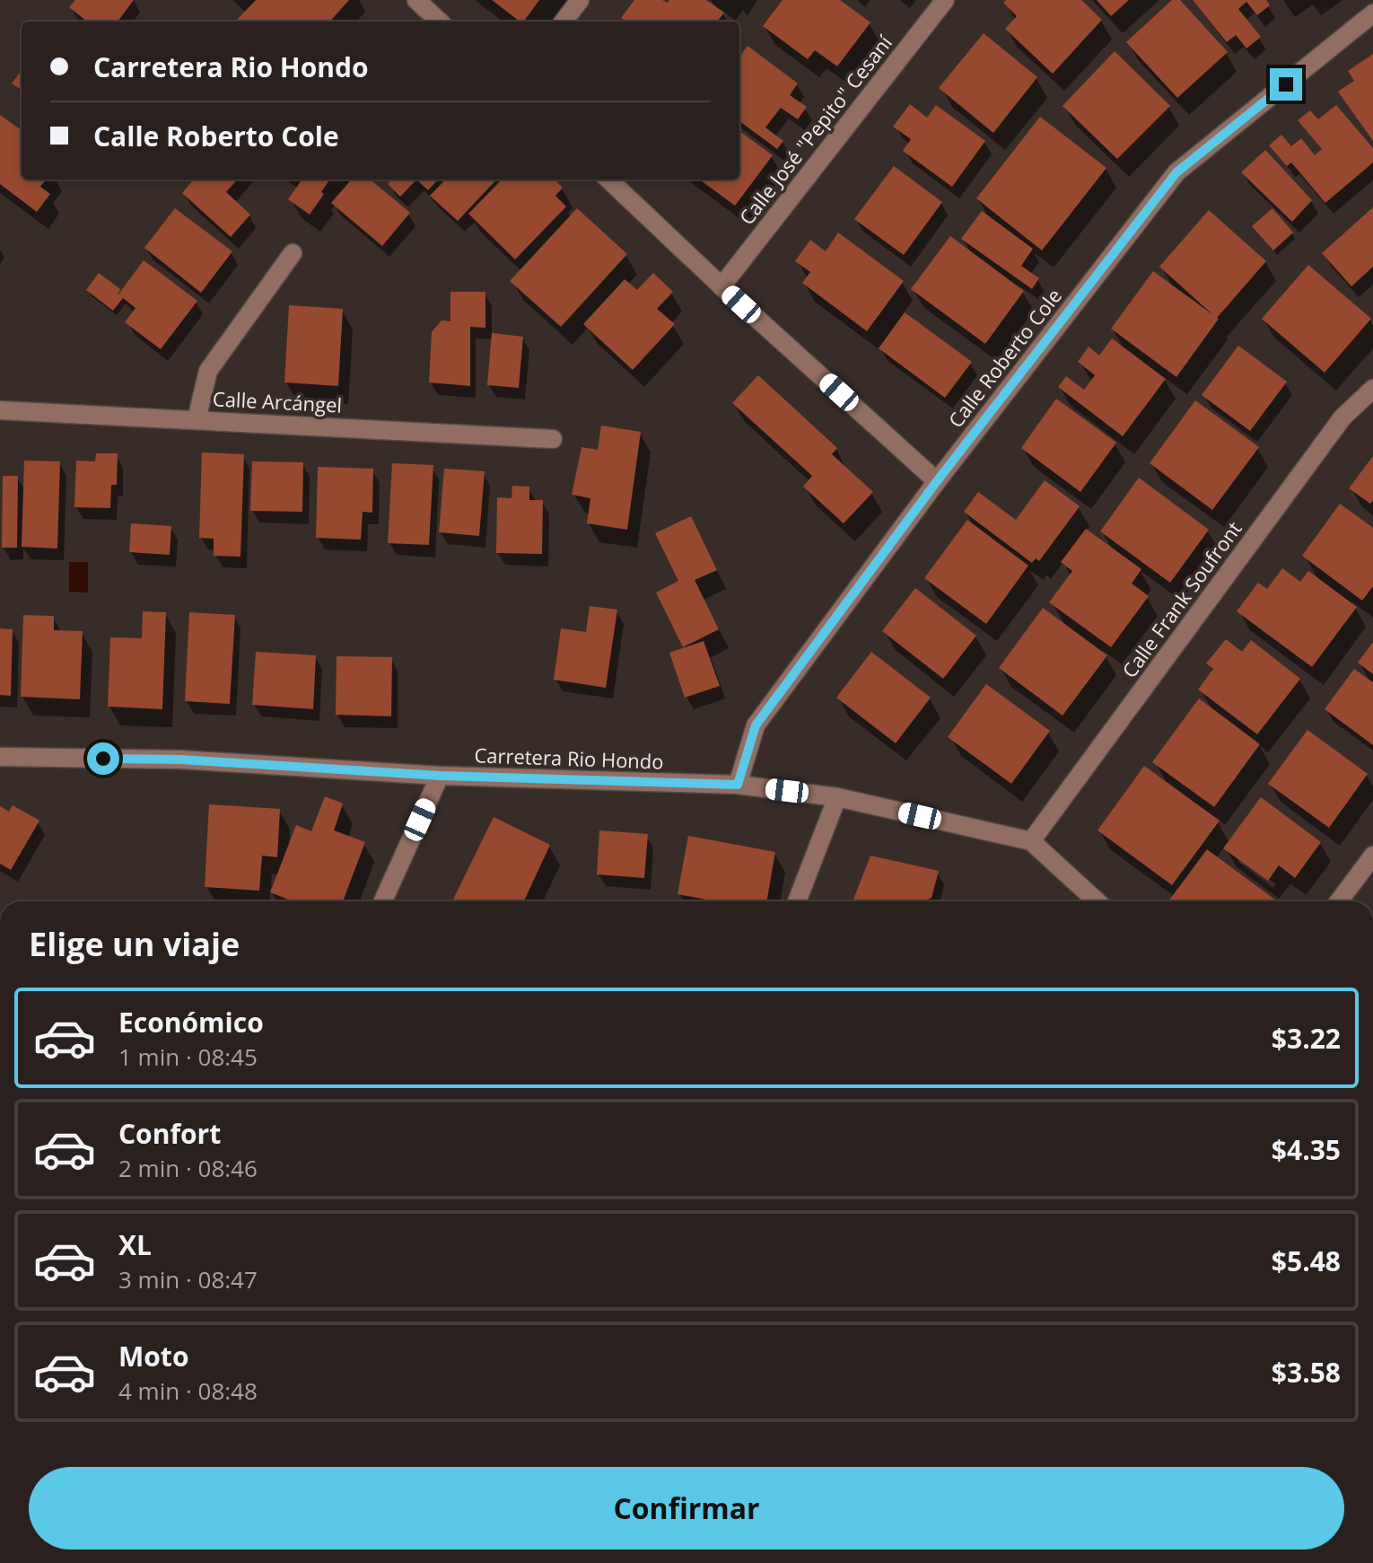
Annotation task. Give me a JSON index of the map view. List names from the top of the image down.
{
  "streets": {
    "street": [
      "Calle José \"Pepito\" Cesaní",
      "Calle Roberto Cole",
      "Calle Arcángel",
      "Calle Frank Soufront",
      "Carretera Rio Hondo"
    ]
  },
  "crossings": [
    ["Calle Roberto Cole", "Carretera Rio Hondo"],
    ["Calle Frank Soufront", "Carretera Rio Hondo"]
  ],
  "page": {
    "banner": ["Carretera Rio Hondo", "Calle Roberto Cole"],
    "heading": "Elige un viaje",
    "list": [
      {
        "name": "Económico",
        "note": "1 min · 08:45",
        "value": "$3.22"
      },
      {
        "name": "Confort",
        "note": "2 min · 08:46",
        "value": "$4.35"
      },
      {
        "name": "XL",
        "note": "3 min · 08:47",
        "value": "$5.48"
      },
      {
        "name": "Moto",
        "note": "4 min · 08:48",
        "value": "$3.58"
      }
    ],
    "buttons": "Confirmar"
  }
}
